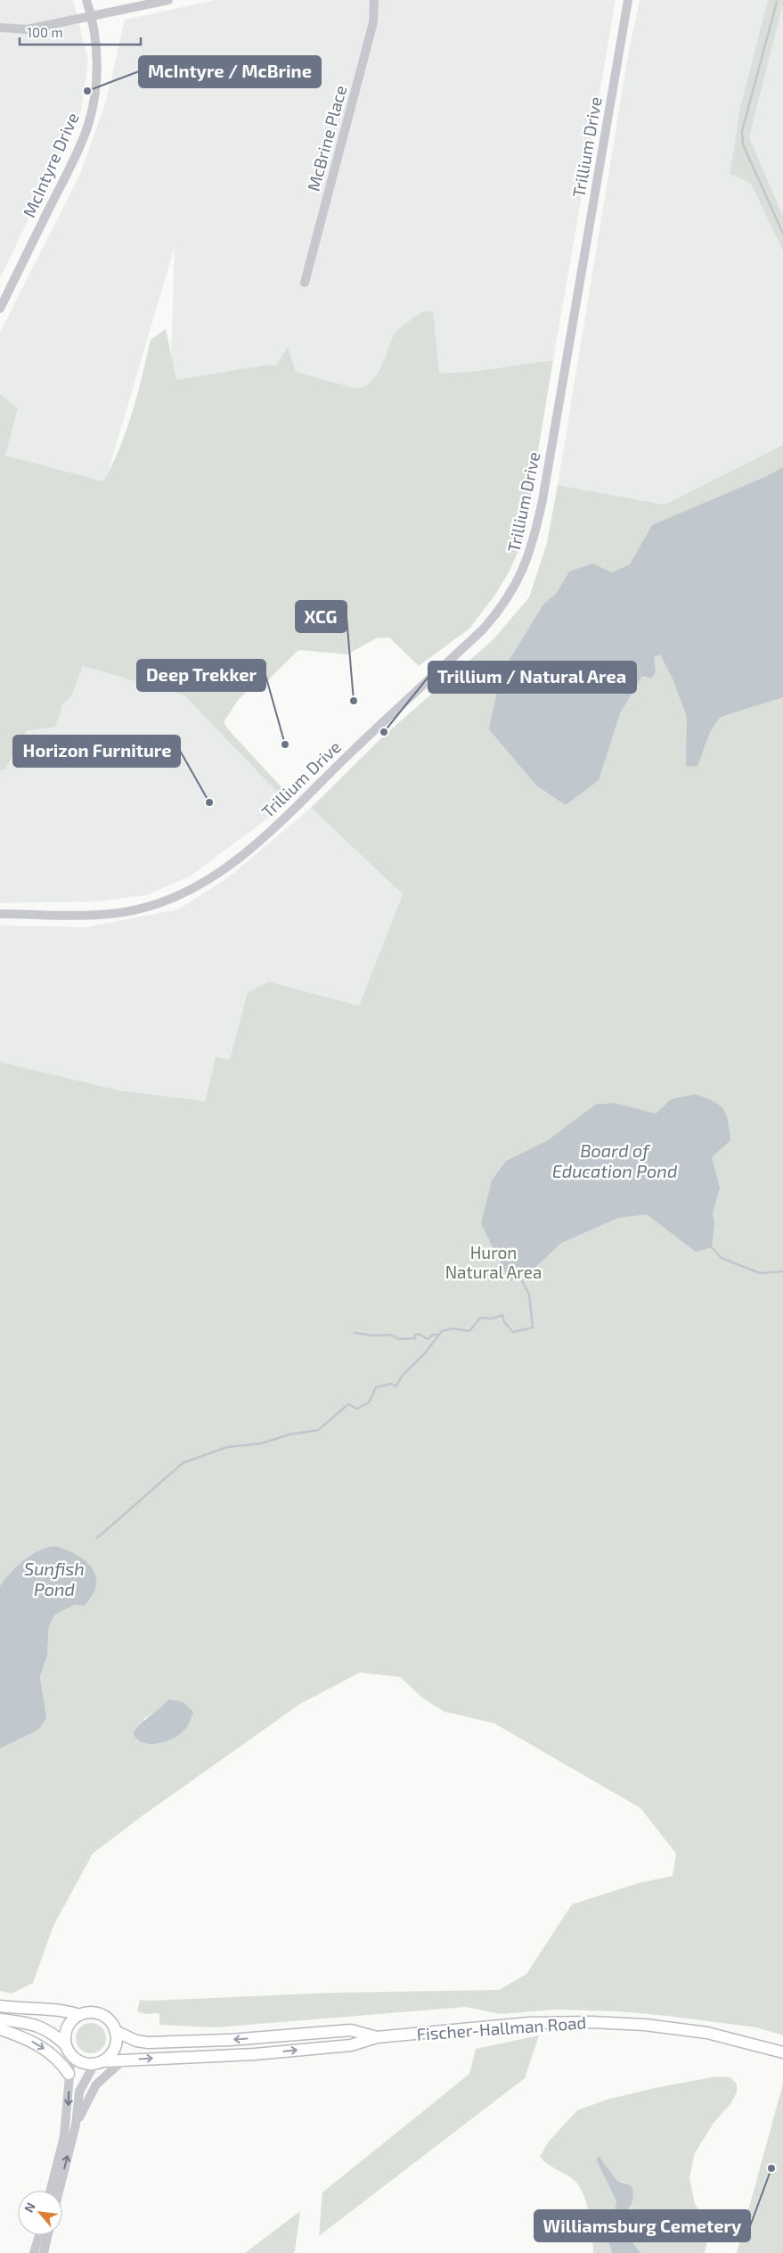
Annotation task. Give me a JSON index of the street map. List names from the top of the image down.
{
  "streets": {
    "main road": ["Fischer-Hallman Road"],
    "street": ["McBrine Place", "Trillium Drive", "McIntyre Drive"]
  },
  "water": ["Board of Education Pond", "Sunfish Pond"],
  "parks": ["Huron Natural Area"],
  "places": [
    "McIntyre / McBrine",
    "XCG",
    "Trillium / Natural Area",
    "Deep Trekker",
    "Horizon Furniture",
    "Williamsburg Cemetery"
  ],
  "scale_bar": "100 m",
  "north": "top left"
}
